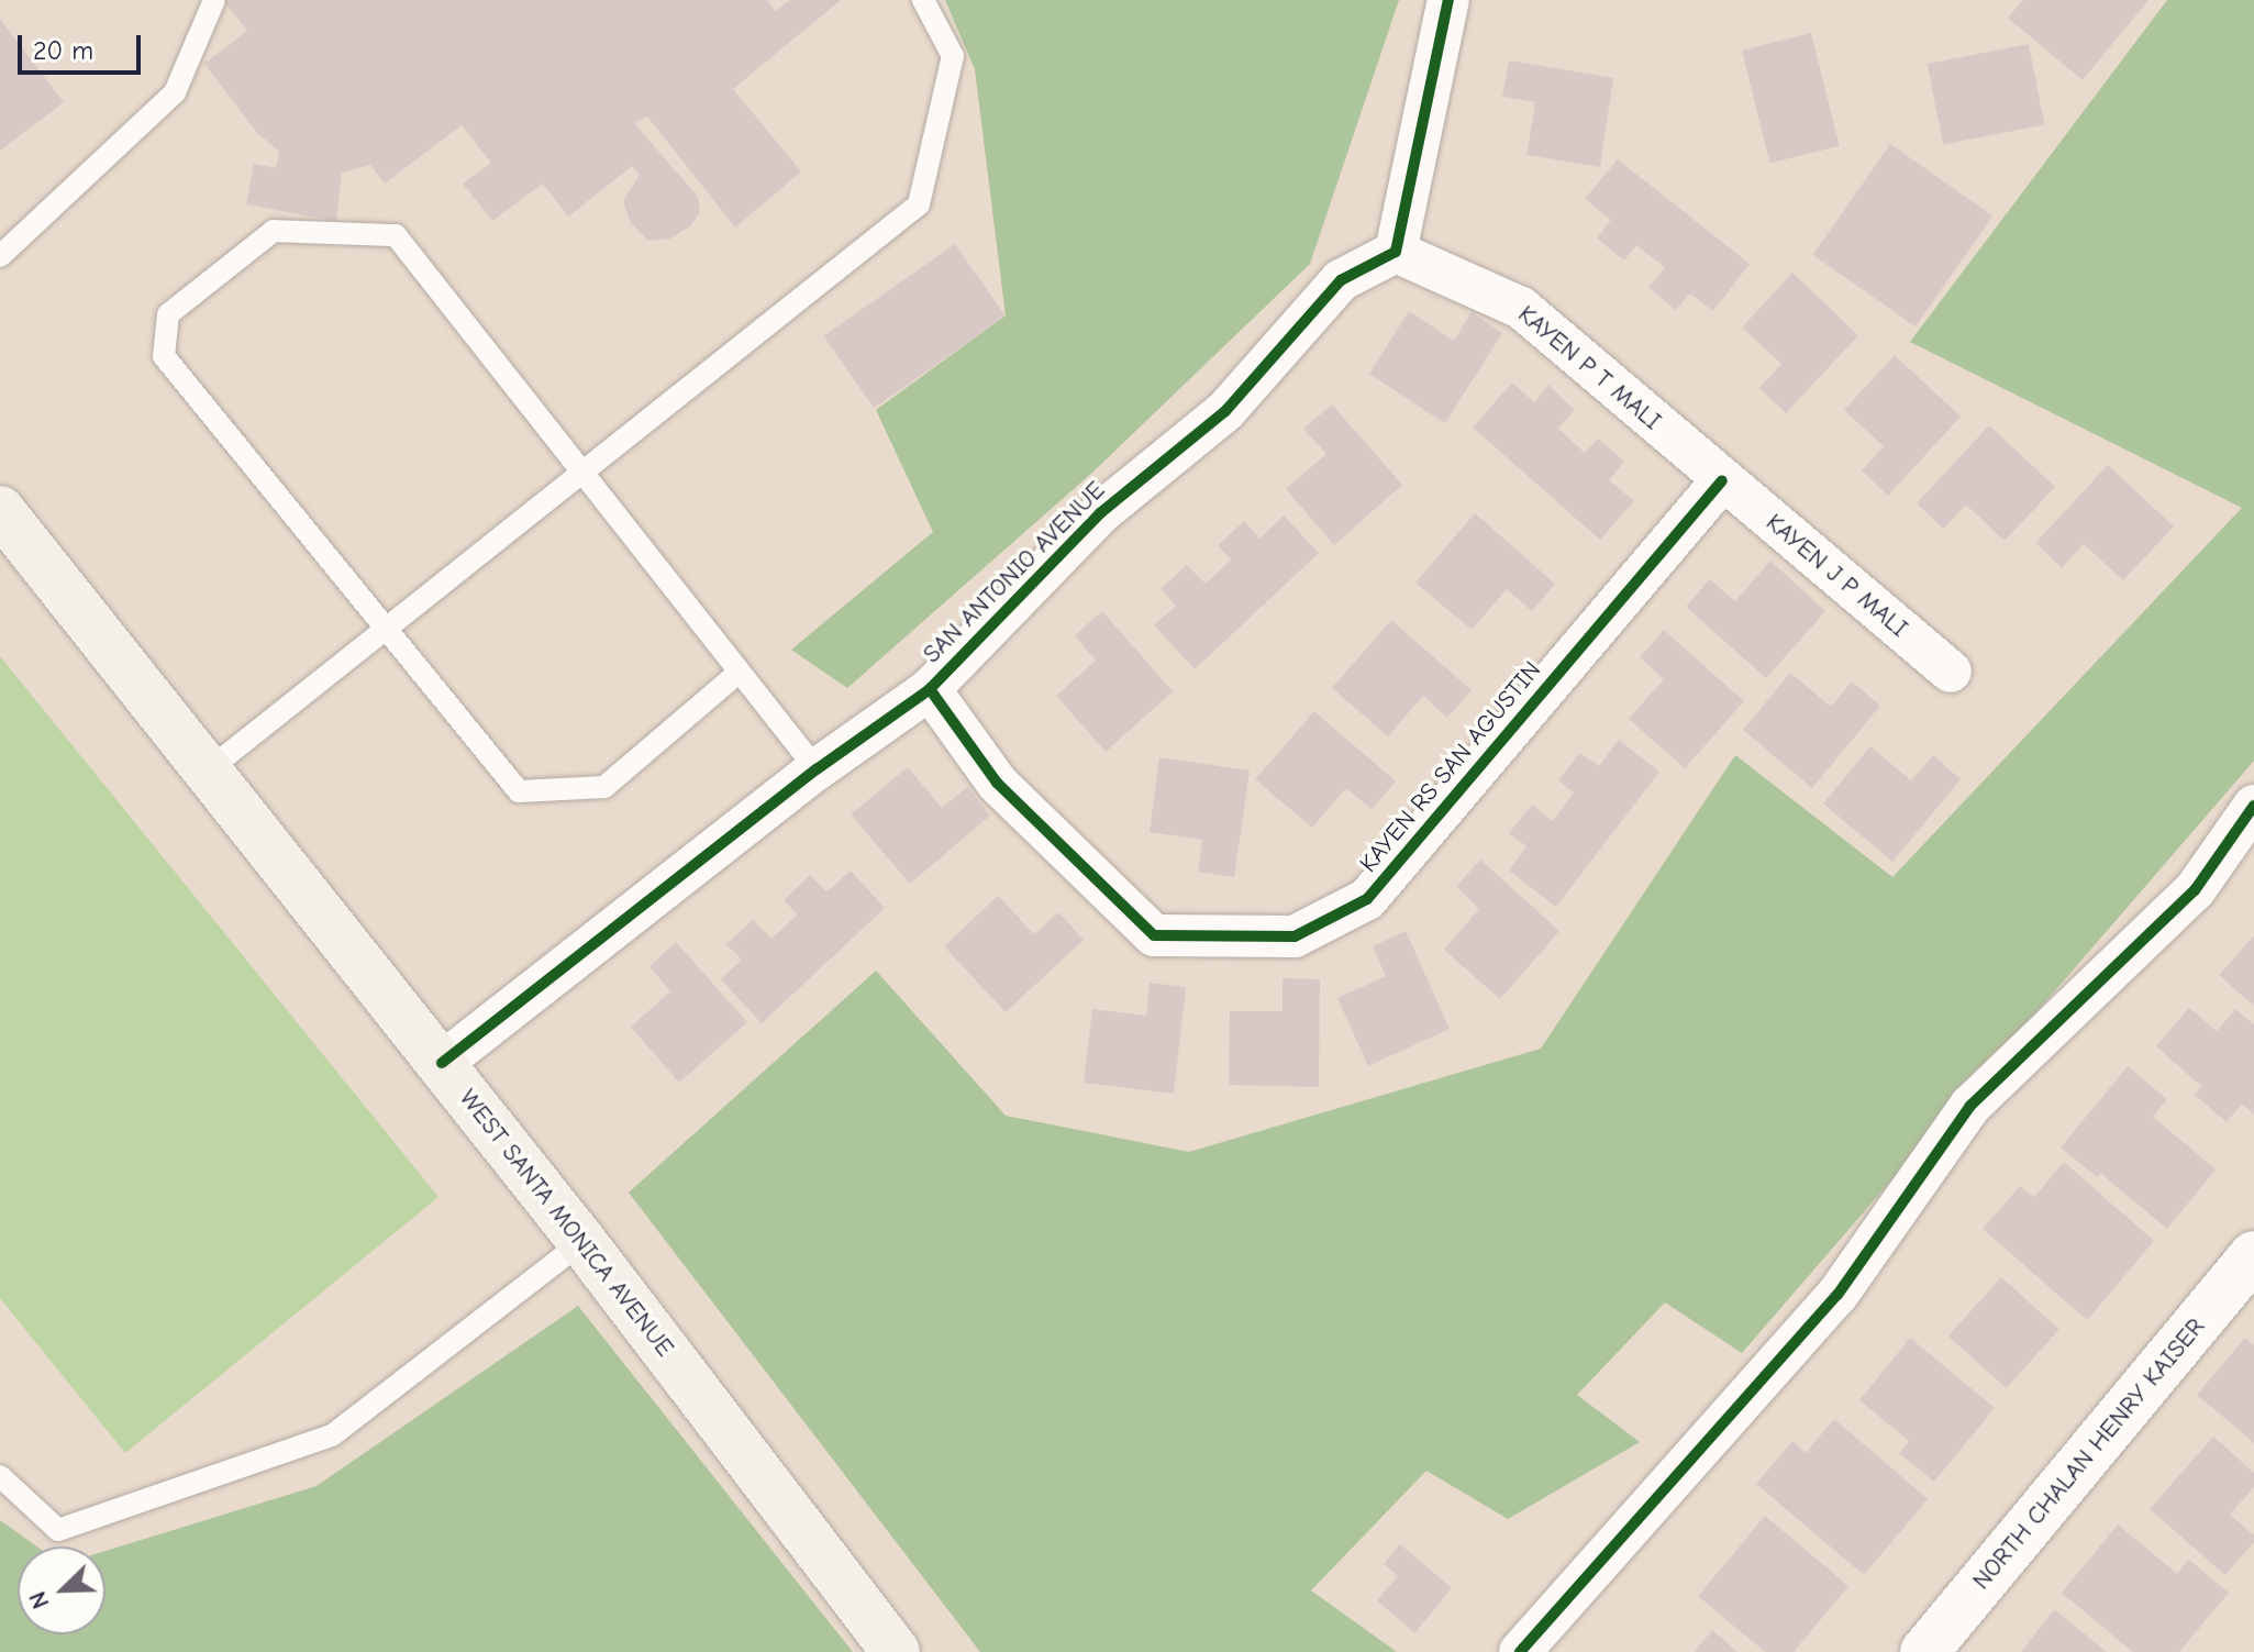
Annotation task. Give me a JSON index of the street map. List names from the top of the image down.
{
  "streets": {
    "main road": ["WEST SANTA MONICA AVENUE"],
    "street": [
      "KAYEN P T MALI",
      "SAN ANTONIO AVENUE",
      "KAYEN J P MALI",
      "KAYEN RS SAN AGUSTIN",
      "NORTH CHALAN HENRY KAISER"
    ]
  },
  "crossings": [
    ["KAYEN P T MALI", "SAN ANTONIO AVENUE"],
    ["KAYEN P T MALI", "KAYEN J P MALI"],
    ["KAYEN P T MALI", "KAYEN RS SAN AGUSTIN"],
    ["SAN ANTONIO AVENUE", "KAYEN RS SAN AGUSTIN"],
    ["SAN ANTONIO AVENUE", "WEST SANTA MONICA AVENUE"],
    ["KAYEN J P MALI", "KAYEN RS SAN AGUSTIN"]
  ],
  "scale_bar": "20 m",
  "north": "bottom left"
}
